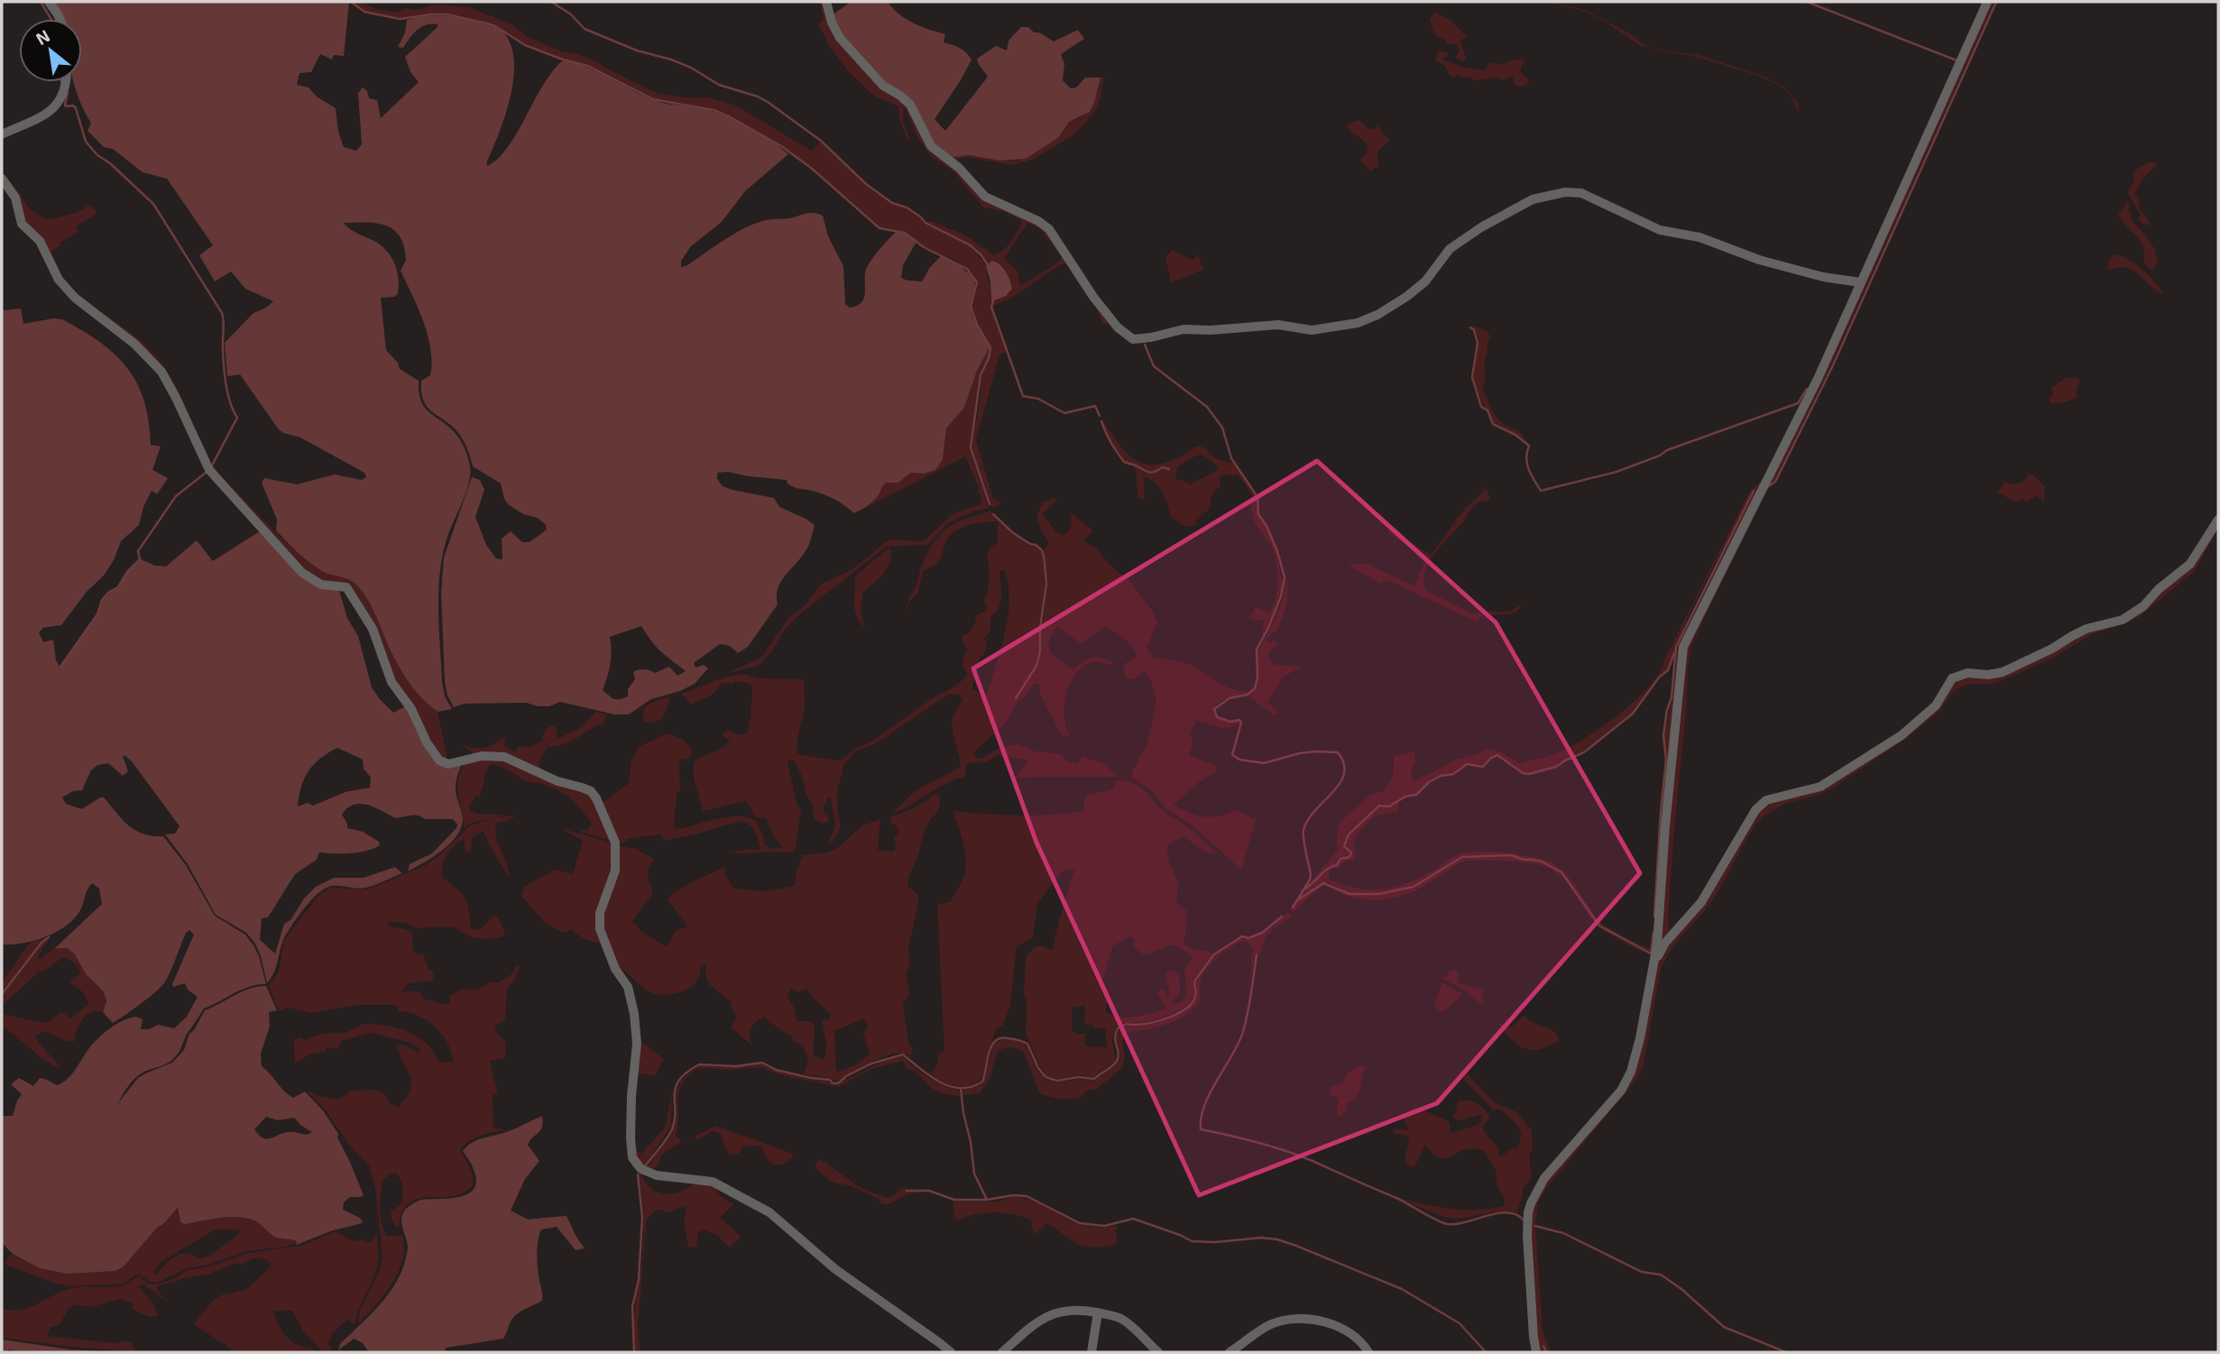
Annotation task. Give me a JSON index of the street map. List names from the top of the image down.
{
  "north": "top left"
}
